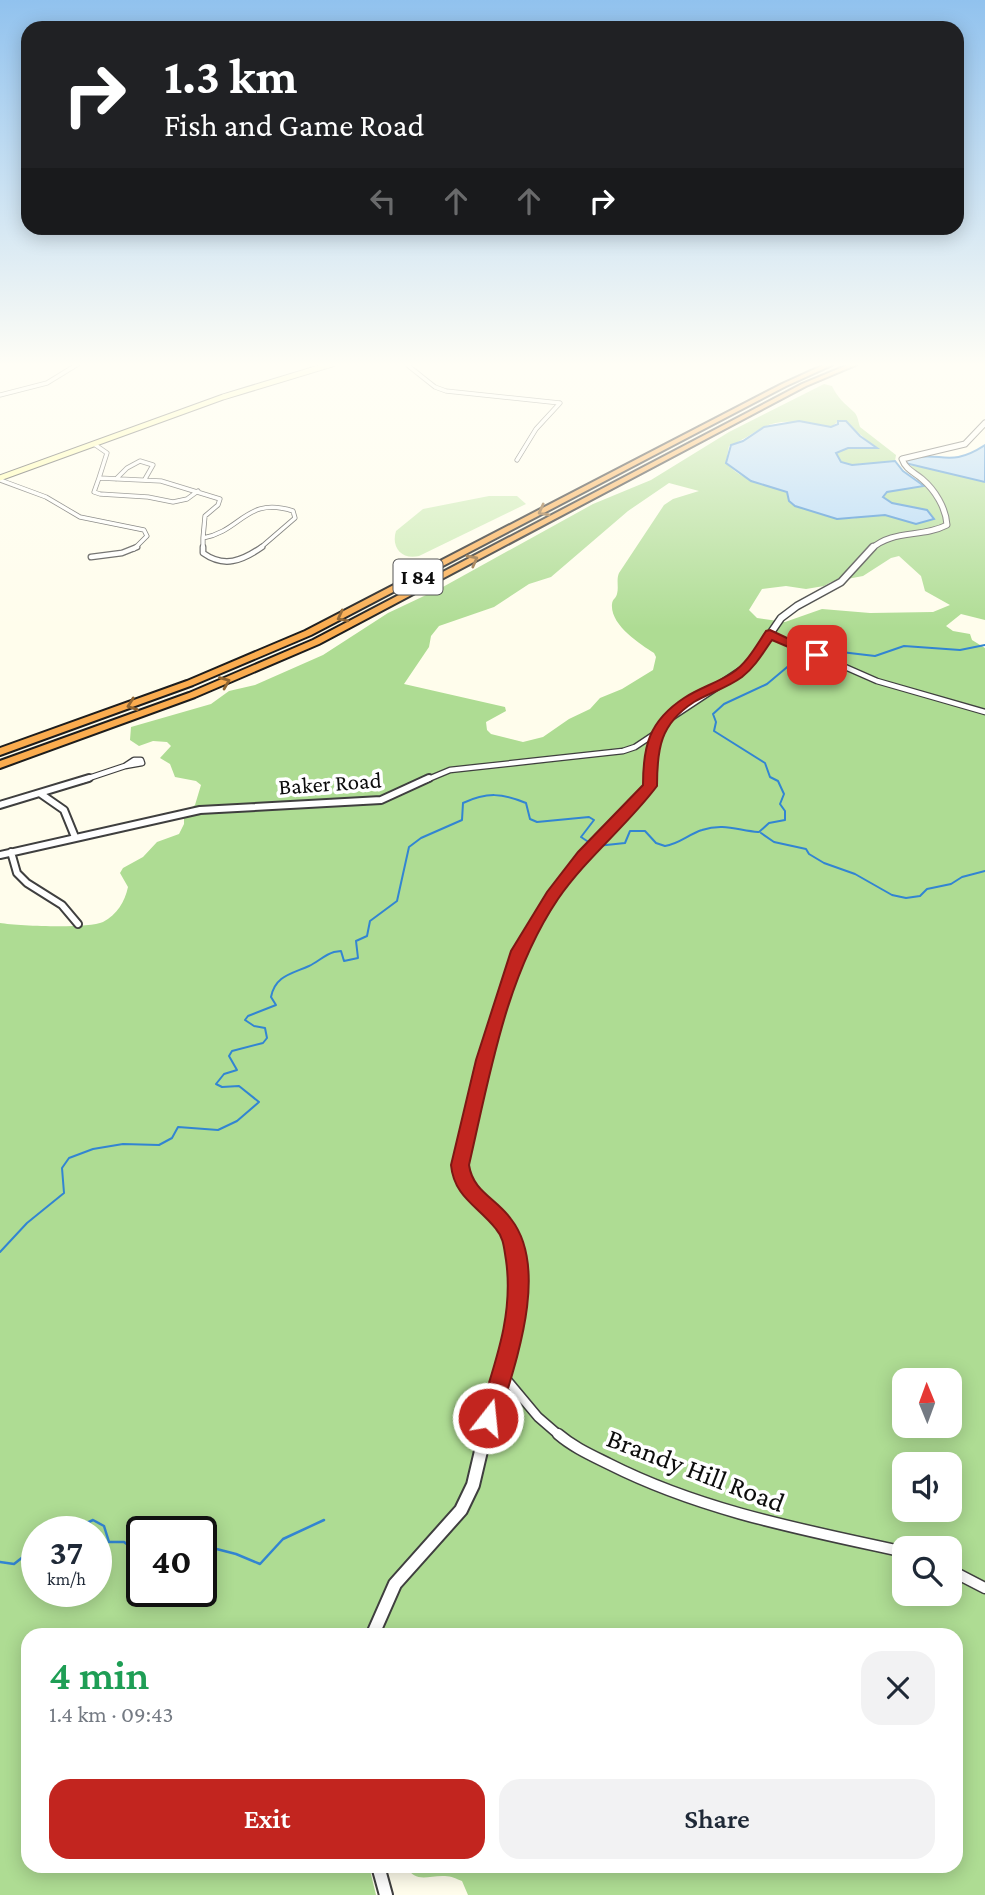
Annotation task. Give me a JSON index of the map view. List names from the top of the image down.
{
  "streets": {
    "highway": ["I 84"],
    "street": ["Baker Road", "Brandy Hill Road"]
  },
  "north": "top",
  "page": {
    "turn": ["1.3 km", "Fish and Game Road"],
    "speed": "37 km/h",
    "limit": "40",
    "heading": ["4 min", "1.4 km · 09:43"],
    "buttons": ["Exit", "Share"]
  }
}
